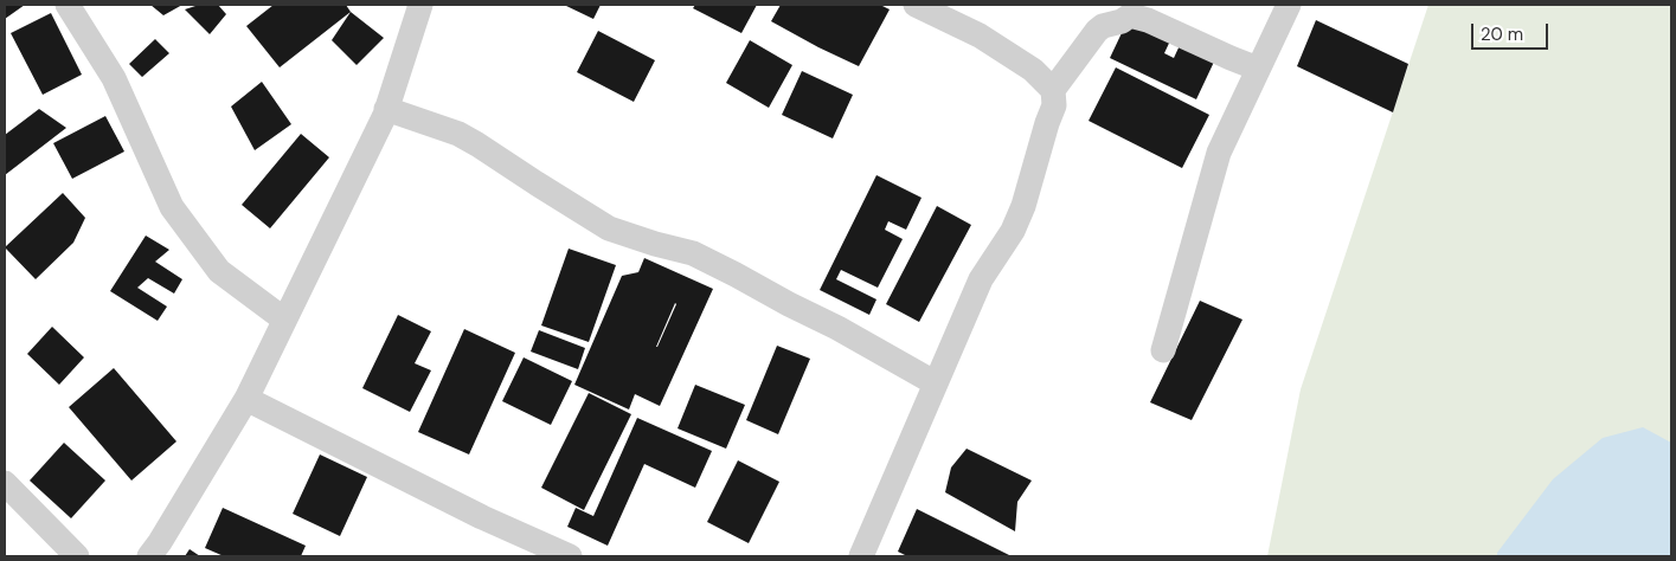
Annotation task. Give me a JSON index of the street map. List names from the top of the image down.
{
  "scale_bar": "20 m"
}
